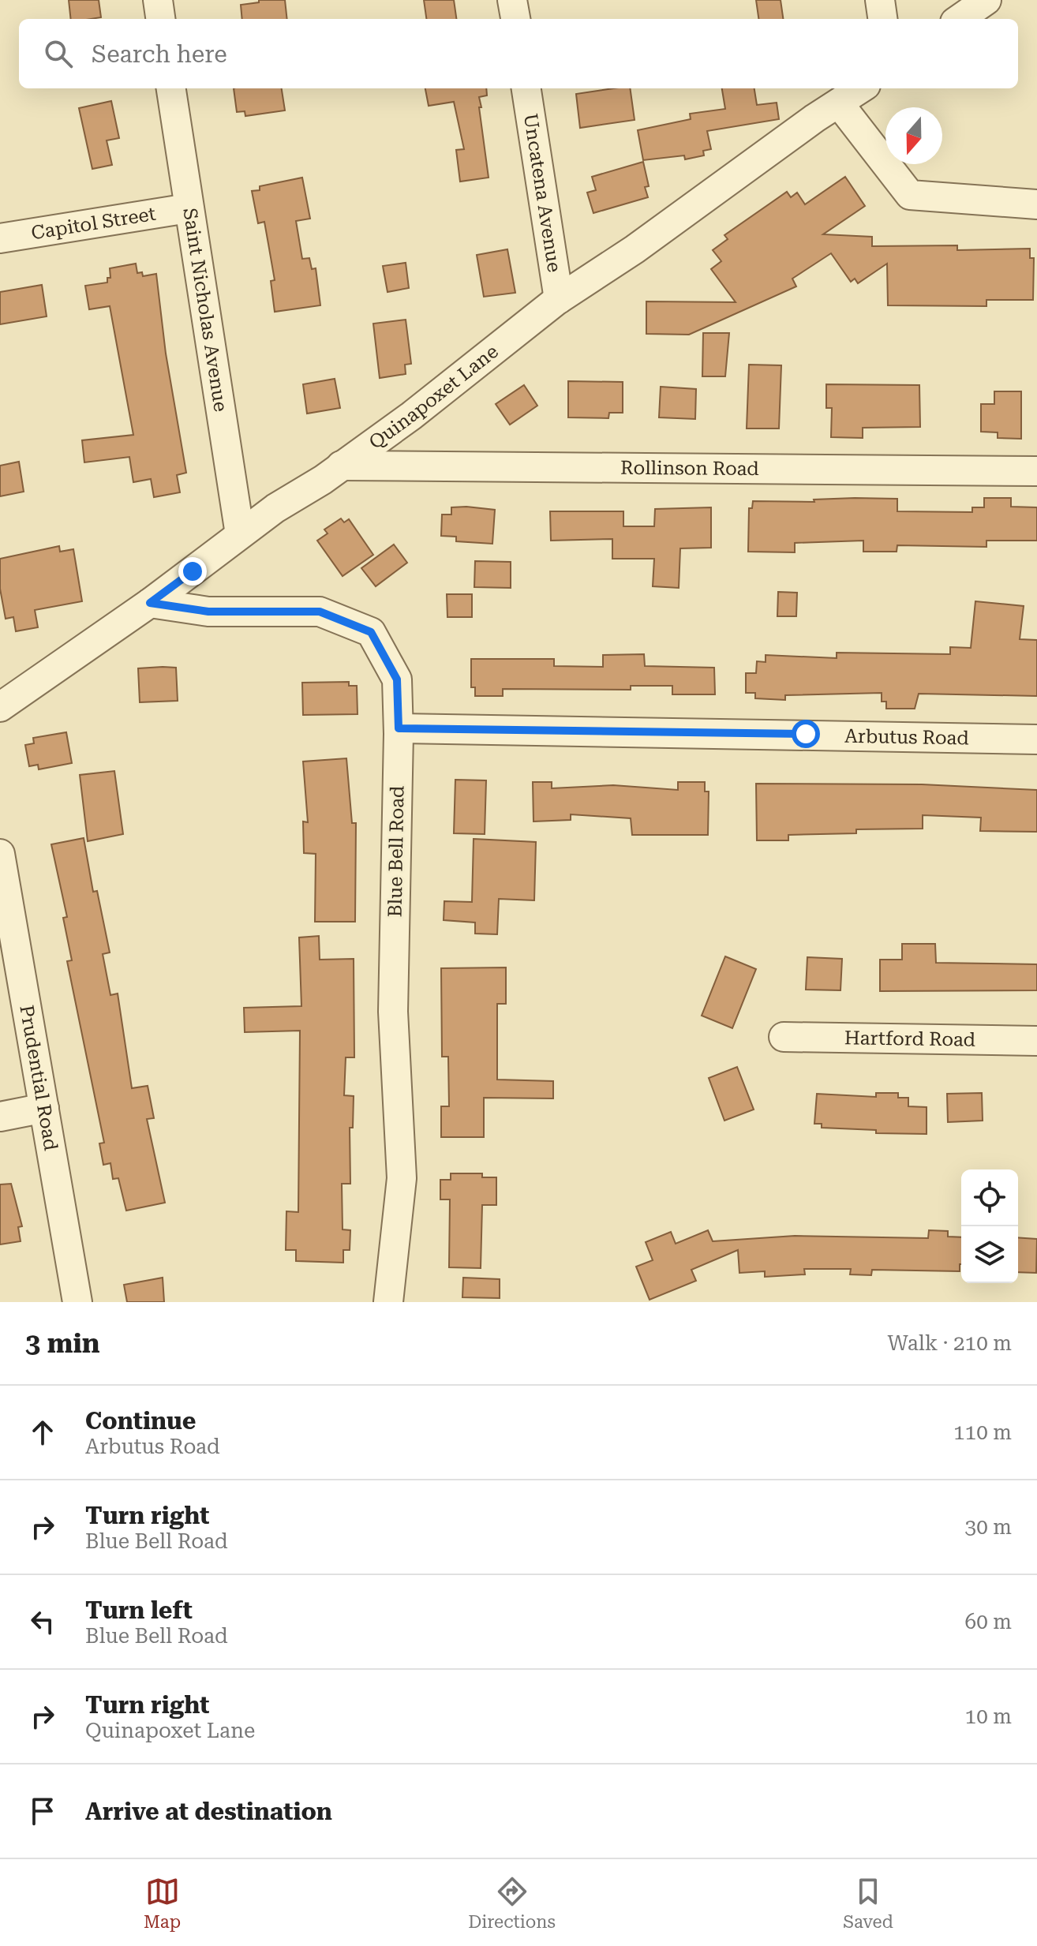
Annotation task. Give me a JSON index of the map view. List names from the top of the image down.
{
  "streets": {
    "street": [
      "Uncatena Avenue",
      "Capitol Street",
      "Saint Nicholas Avenue",
      "Quinapoxet Lane",
      "Rollinson Road",
      "Arbutus Road",
      "Blue Bell Road",
      "Hartford Road",
      "Prudential Road"
    ]
  },
  "crossings": [
    ["Uncatena Avenue", "Quinapoxet Lane"],
    ["Capitol Street", "Saint Nicholas Avenue"],
    ["Saint Nicholas Avenue", "Quinapoxet Lane"],
    ["Quinapoxet Lane", "Rollinson Road"],
    ["Quinapoxet Lane", "Blue Bell Road"],
    ["Arbutus Road", "Blue Bell Road"]
  ],
  "north": "bottom",
  "page": {
    "search": "Search here",
    "heading": ["3 min", "Walk · 210 m"],
    "list": [
      ["Continue", "Arbutus Road", "110 m"],
      ["Turn right", "Blue Bell Road", "30 m"],
      ["Turn left", "Blue Bell Road", "60 m"],
      ["Turn right", "Quinapoxet Lane", "10 m"],
      "Arrive at destination"
    ],
    "nav": ["Map", "Directions", "Saved"]
  }
}
